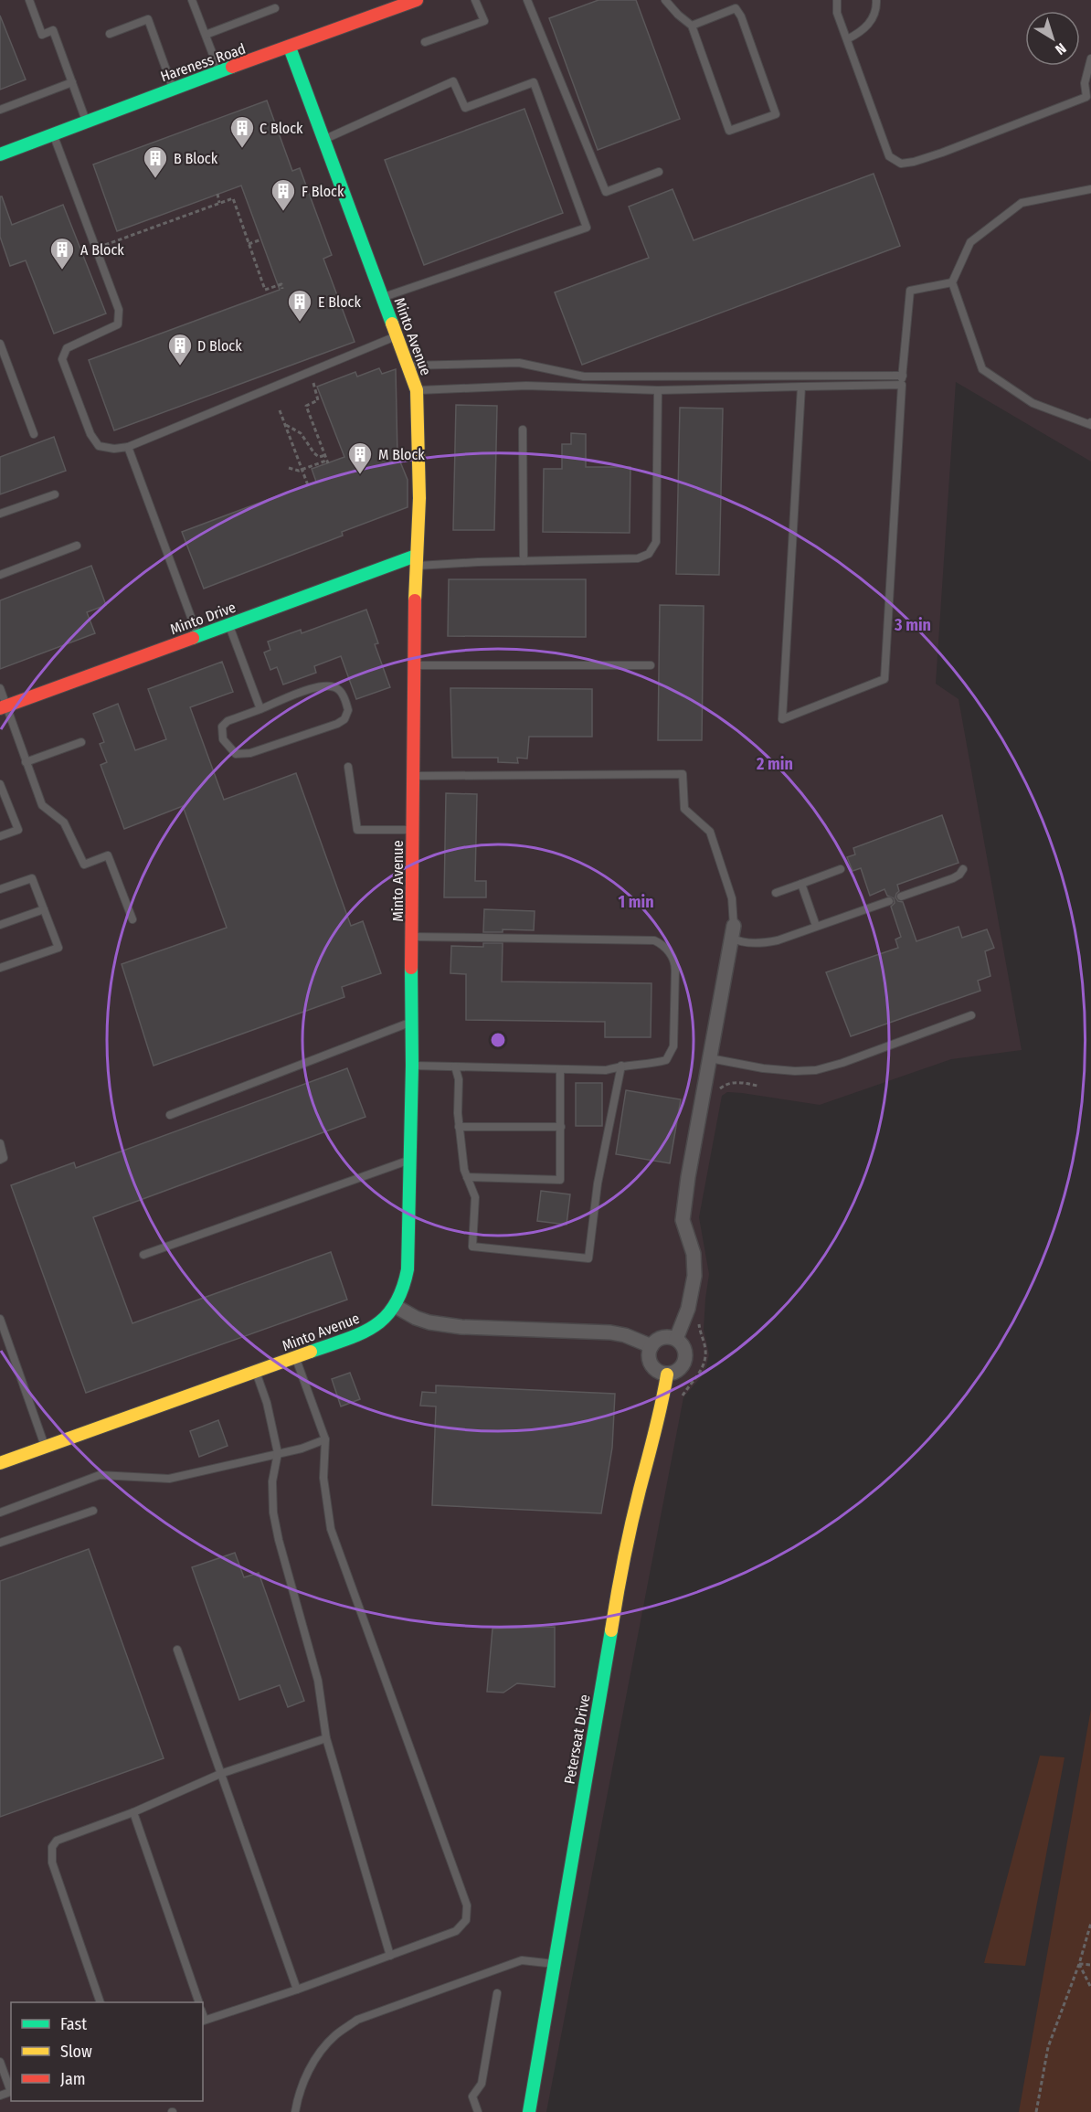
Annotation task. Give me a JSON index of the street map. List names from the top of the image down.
{
  "streets": {
    "street": [
      "Hareness Road",
      "Minto Avenue",
      "Minto Drive",
      "Peterseat Drive"
    ]
  },
  "crossings": [
    ["Hareness Road", "Minto Avenue"],
    ["Minto Avenue", "Minto Drive"]
  ],
  "places": {
    "building": [
      "C Block",
      "B Block",
      "F Block",
      "A Block",
      "E Block",
      "D Block",
      "M Block"
    ]
  },
  "legend": ["Fast", "Slow", "Jam"],
  "north": "bottom right",
  "rings": ["3 min", "2 min", "1 min"]
}
